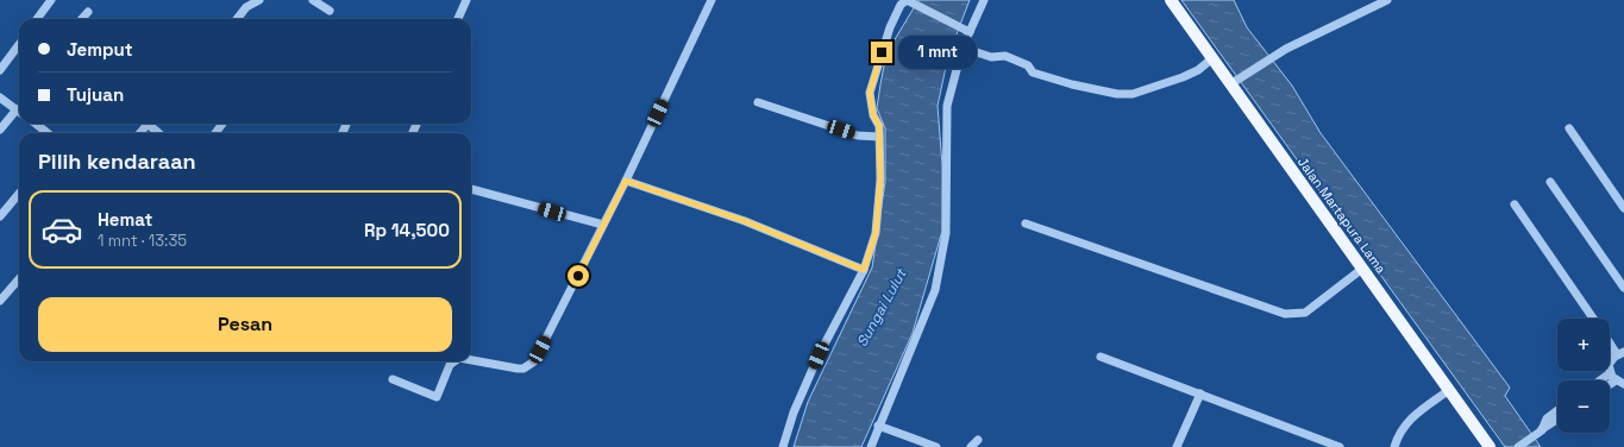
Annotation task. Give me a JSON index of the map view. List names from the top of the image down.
{
  "streets": {
    "main road": ["Jalan Martapura Lama"]
  },
  "water": ["Sungai Lulut"],
  "page": {
    "banner": ["Jemput", "Tujuan"],
    "bubble": "1 mnt",
    "heading": "Pilih kendaraan",
    "list": [
      {
        "name": "Hemat",
        "note": "1 mnt · 13:35",
        "value": "Rp 14,500"
      }
    ],
    "buttons": "Pesan",
    "map_buttons": ["+", "−"]
  }
}
